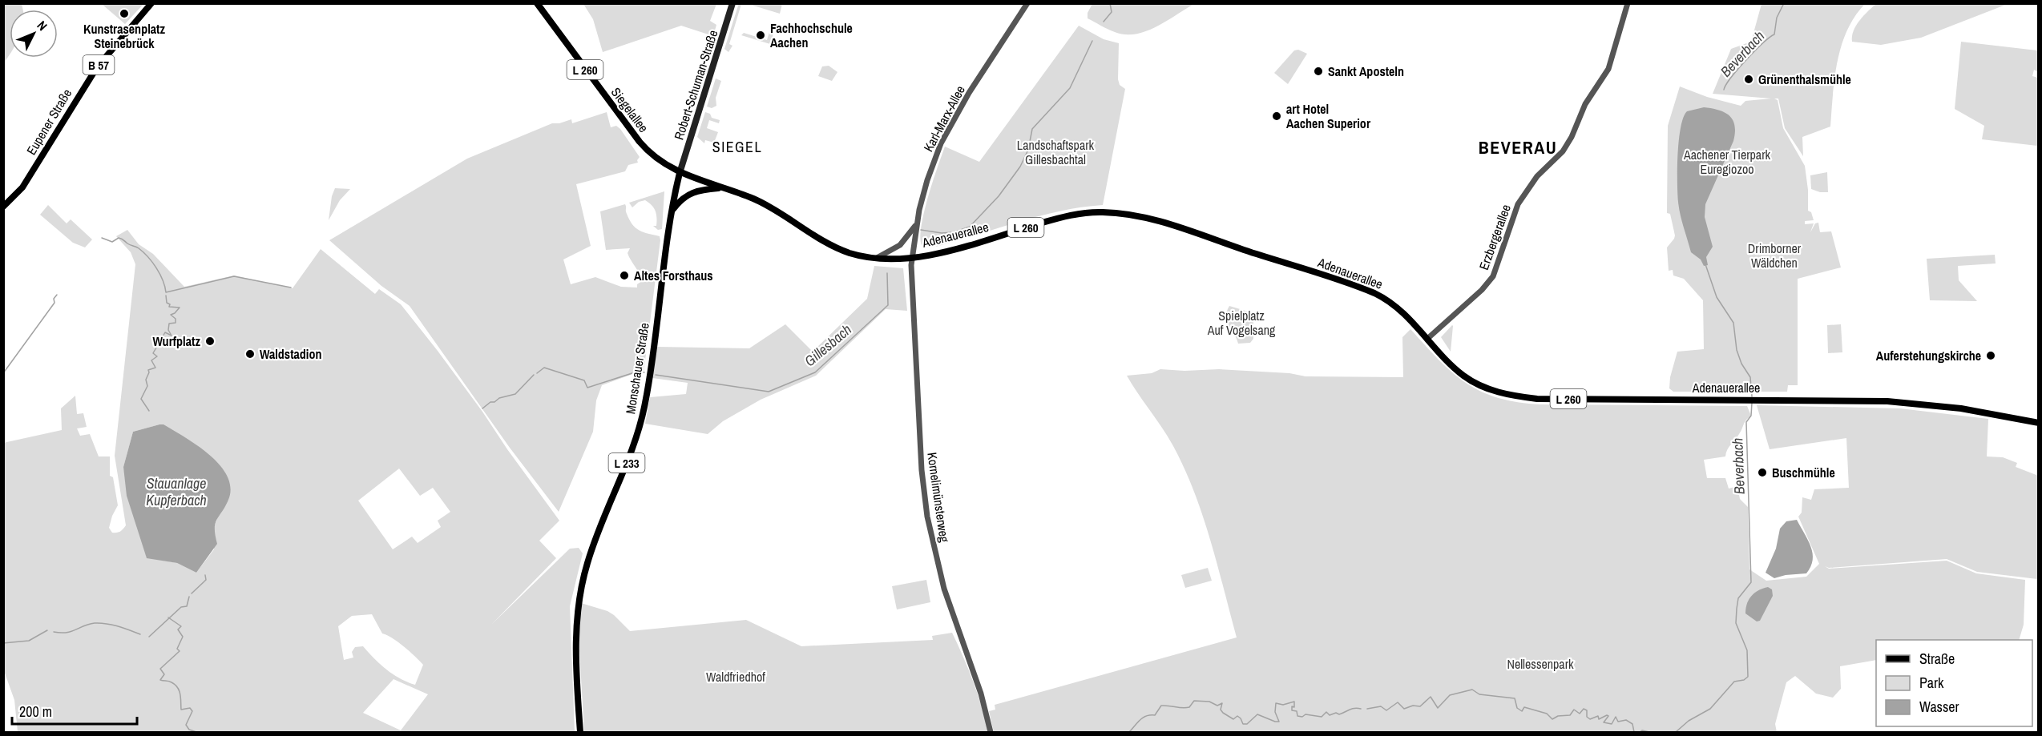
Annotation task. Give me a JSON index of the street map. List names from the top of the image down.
{
  "streets": {
    "main road": [
      "B 57",
      "L 260",
      "Robert-Schuman-Straße",
      "Siegelallee",
      "Eupener Straße",
      "Adenauerallee",
      "Monschauer Straße",
      "L 233"
    ],
    "street": ["Karl-Marx-Allee", "Erzbergerallee", "Kornelimünsterweg"]
  },
  "crossings": [
    ["Robert-Schuman-Straße", "Siegelallee"],
    ["Robert-Schuman-Straße", "Adenauerallee"],
    ["Robert-Schuman-Straße", "Monschauer Straße"],
    ["Siegelallee", "Adenauerallee"],
    ["Siegelallee", "Monschauer Straße"],
    ["Karl-Marx-Allee", "Adenauerallee"],
    ["Karl-Marx-Allee", "Kornelimünsterweg"],
    ["Adenauerallee", "Erzbergerallee"],
    ["Adenauerallee", "Monschauer Straße"],
    ["Adenauerallee", "Kornelimünsterweg"]
  ],
  "districts": ["SIEGEL", "BEVERAU"],
  "water": ["Beverbach", "Gillesbach", "Stauanlage Kupferbach"],
  "parks": [
    "Landschaftspark Gillesbachtal",
    "Aachener Tierpark Euregiozoo",
    "Drimborner Wäldchen",
    "Spielplatz Auf Vogelsang",
    "Nellessenpark",
    "Waldfriedhof"
  ],
  "places": [
    "Kunstrasenplatz Steinebrück",
    "Fachhochschule Aachen",
    "Sankt Aposteln",
    "Grünenthalsmühle",
    "art Hotel Aachen Superior",
    "Altes Forsthaus",
    "Wurfplatz",
    "Waldstadion",
    "Auferstehungskirche",
    "Buschmühle"
  ],
  "legend": ["Straße", "Park", "Wasser"],
  "scale_bar": "200 m",
  "north": "top right"
}
